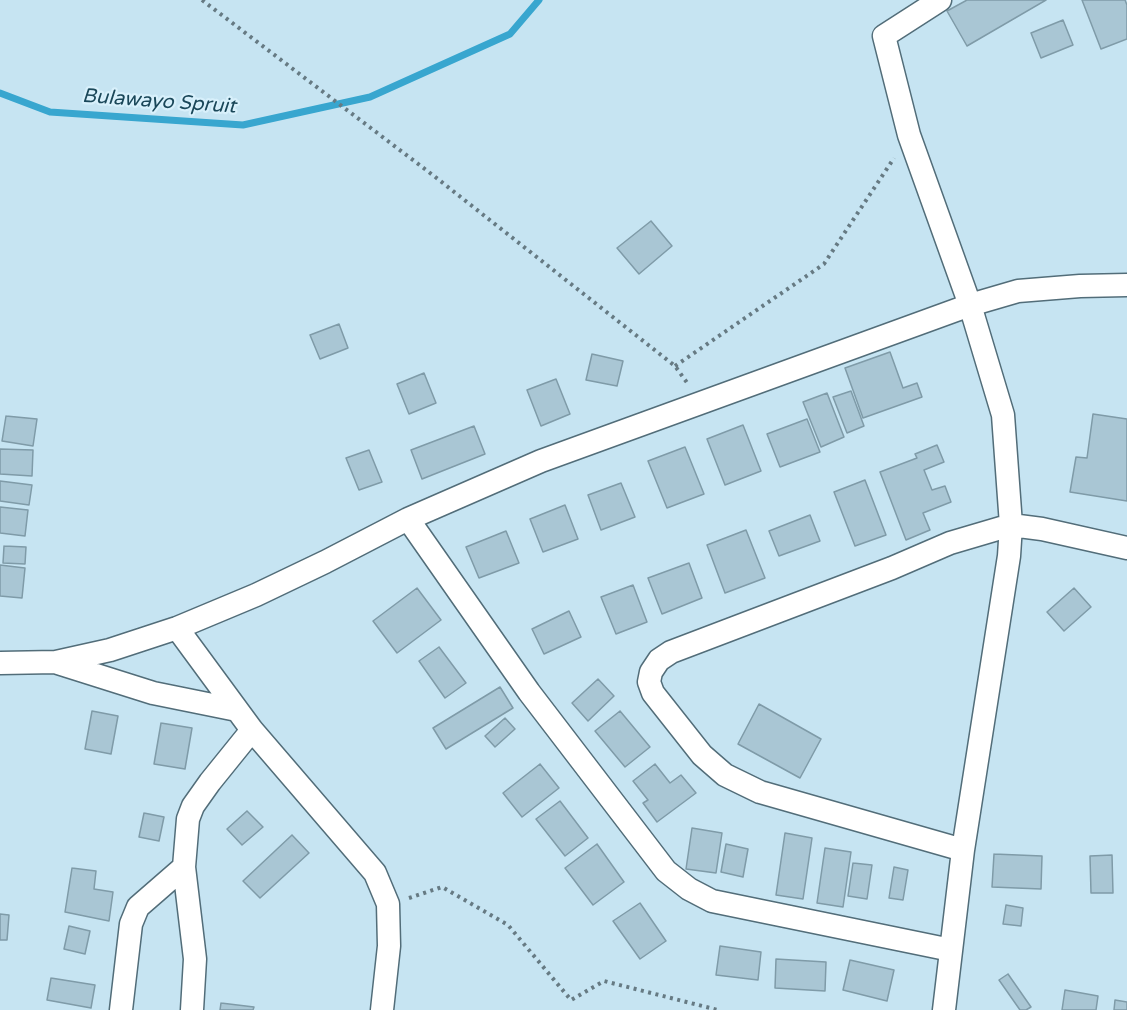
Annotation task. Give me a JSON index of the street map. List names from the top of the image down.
{
  "water": ["Bulawayo Spruit"]
}
